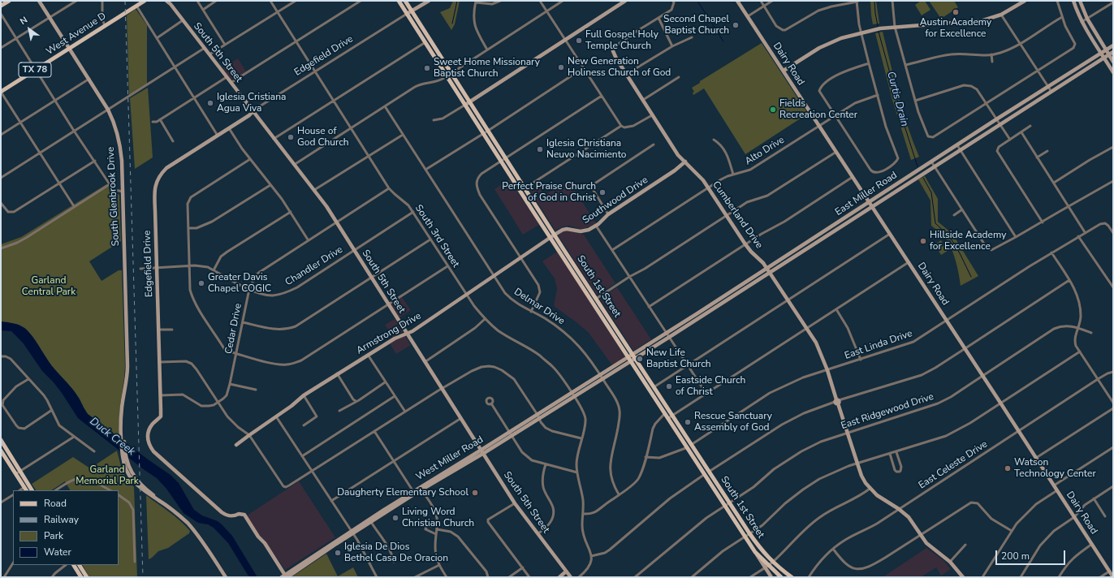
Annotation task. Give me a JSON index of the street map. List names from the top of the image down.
{
  "streets": {
    "main road": ["West Avenue D", "TX 78", "South 1st Street"],
    "street": [
      "South 5th Street",
      "Edgefield Drive",
      "Dairy Road",
      "Alto Drive",
      "East Miller Road",
      "South Glenbrook Drive",
      "Southwood Drive",
      "Cumberland Drive",
      "South 3rd Street",
      "Chandler Drive",
      "Delmar Drive",
      "Cedar Drive",
      "Armstrong Drive",
      "East Linda Drive",
      "East Ridgewood Drive",
      "West Miller Road",
      "East Celeste Drive"
    ]
  },
  "crossings": [
    ["West Avenue D", "South Glenbrook Drive"],
    ["South 5th Street", "Edgefield Drive"],
    ["South 5th Street", "Chandler Drive"],
    ["South 5th Street", "Cedar Drive"],
    ["South 5th Street", "Armstrong Drive"],
    ["South 5th Street", "West Miller Road"],
    ["Edgefield Drive", "South 3rd Street"],
    ["Edgefield Drive", "Chandler Drive"],
    ["Edgefield Drive", "South 1st Street"],
    ["Edgefield Drive", "West Miller Road"],
    ["Dairy Road", "Alto Drive"],
    ["Dairy Road", "East Miller Road"],
    ["Dairy Road", "East Linda Drive"],
    ["Dairy Road", "East Ridgewood Drive"],
    ["Dairy Road", "East Celeste Drive"],
    ["Alto Drive", "Cumberland Drive"],
    ["East Miller Road", "Cumberland Drive"],
    ["East Miller Road", "South 1st Street"],
    ["East Miller Road", "West Miller Road"],
    ["Southwood Drive", "Cumberland Drive"],
    ["Southwood Drive", "South 1st Street"],
    ["Southwood Drive", "Armstrong Drive"],
    ["Cumberland Drive", "East Linda Drive"],
    ["Cumberland Drive", "East Ridgewood Drive"],
    ["Cumberland Drive", "East Celeste Drive"],
    ["South 3rd Street", "Chandler Drive"],
    ["South 3rd Street", "Cedar Drive"],
    ["South 3rd Street", "Armstrong Drive"],
    ["South 3rd Street", "West Miller Road"],
    ["Chandler Drive", "Cedar Drive"],
    ["South 1st Street", "Armstrong Drive"],
    ["South 1st Street", "East Linda Drive"],
    ["South 1st Street", "East Ridgewood Drive"],
    ["South 1st Street", "West Miller Road"],
    ["Delmar Drive", "Armstrong Drive"],
    ["Delmar Drive", "West Miller Road"]
  ],
  "water": ["Curtis Drain", "Duck Creek"],
  "parks": ["Garland Central Park", "Garland Memorial Park"],
  "places": [
    "Austin Academy for Excellence",
    "Second Chapel Baptist Church",
    "Full Gospel Holy Temple Church",
    "New Generation Holiness Church of God",
    "Sweet Home Missionary Baptist Church",
    "Iglesia Cristiana Agua Viva",
    "Fields Recreation Center",
    "House of God Church",
    "Iglesia Christiana Neuvo Nacimiento",
    "Perfect Praise Church of God in Christ",
    "Hillside Academy for Excellence",
    "Greater Davis Chapel COGIC",
    "New Life Baptist Church",
    "Eastside Church of Christ",
    "Rescue Sanctuary Assembly of God",
    "Watson Technology Center",
    "Daugherty Elementary School",
    "Living Word Christian Church",
    "Iglesia De Dios Bethel Casa De Oracion"
  ],
  "legend": [
    "Road",
    "Railway",
    "Park",
    "Water"
  ],
  "scale_bar": "200 m",
  "north": "top left"
}
